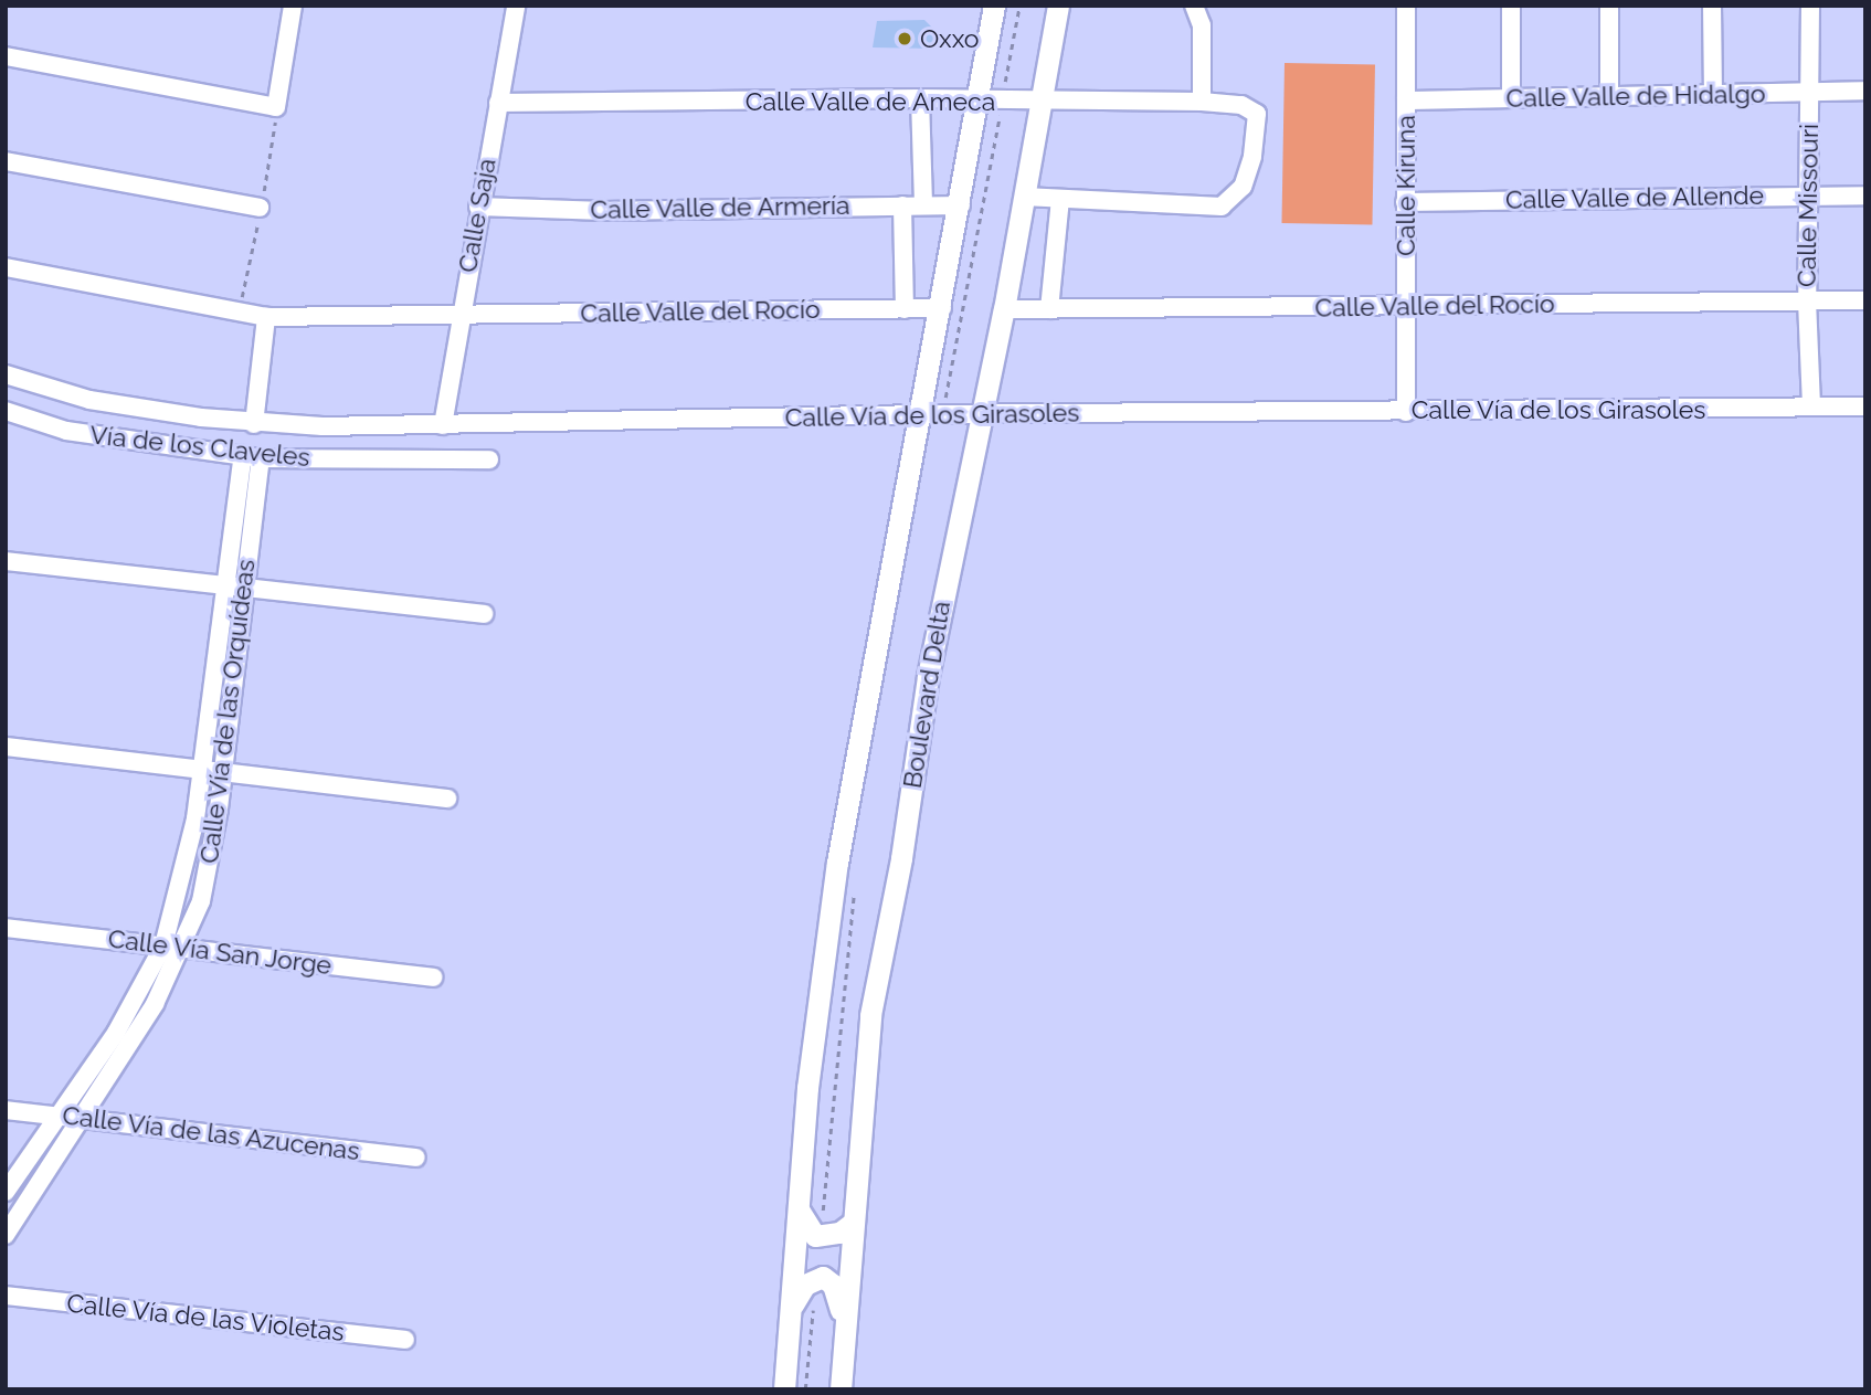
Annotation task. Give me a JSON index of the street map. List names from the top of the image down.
{
  "streets": {
    "main road": ["Boulevard Delta"],
    "street": [
      "Calle Valle de Hidalgo",
      "Calle Valle de Ameca",
      "Calle Kiruna",
      "Calle Valle de Allende",
      "Calle Missouri",
      "Calle Valle de Armería",
      "Calle Saja",
      "Calle Valle del Rocío",
      "Calle Vía de los Girasoles",
      "Vía de los Claveles",
      "Calle Vía de las Orquídeas",
      "Calle Vía San Jorge",
      "Calle Vía de las Azucenas",
      "Calle Vía de las Violetas"
    ]
  },
  "crossings": [
    ["Calle Valle de Hidalgo", "Calle Kiruna"],
    ["Calle Valle de Hidalgo", "Calle Missouri"],
    ["Calle Valle de Ameca", "Calle Saja"],
    ["Calle Valle de Ameca", "Boulevard Delta"],
    ["Calle Kiruna", "Calle Valle de Allende"],
    ["Calle Kiruna", "Calle Valle del Rocío"],
    ["Calle Kiruna", "Calle Vía de los Girasoles"],
    ["Calle Valle de Allende", "Calle Missouri"],
    ["Calle Missouri", "Calle Valle del Rocío"],
    ["Calle Missouri", "Calle Vía de los Girasoles"],
    ["Calle Valle de Armería", "Calle Saja"],
    ["Calle Saja", "Calle Valle del Rocío"],
    ["Calle Saja", "Calle Vía de los Girasoles"],
    ["Calle Valle del Rocío", "Boulevard Delta"],
    ["Calle Vía de los Girasoles", "Boulevard Delta"],
    ["Vía de los Claveles", "Calle Vía de las Orquídeas"],
    ["Calle Vía de las Orquídeas", "Calle Vía San Jorge"],
    ["Calle Vía de las Orquídeas", "Calle Vía de las Azucenas"]
  ],
  "places": ["Oxxo"]
}
